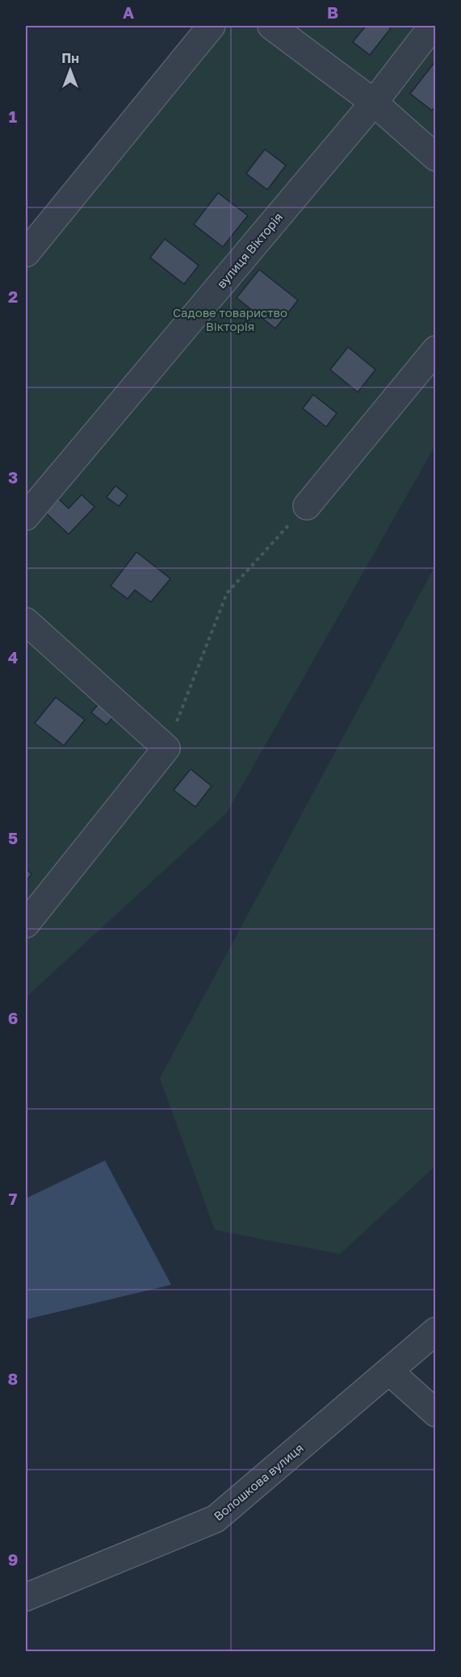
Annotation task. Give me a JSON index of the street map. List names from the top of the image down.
{
  "streets": {
    "street": ["вулиця Вікторія", "Волошкова вулиця"]
  },
  "parks": ["Садове товариство Вікторія"],
  "north": "top",
  "grid": {
    "columns": ["A", "B"],
    "rows": [
      "1",
      "2",
      "3",
      "4",
      "5",
      "6",
      "7",
      "8",
      "9"
    ]
  }
}
